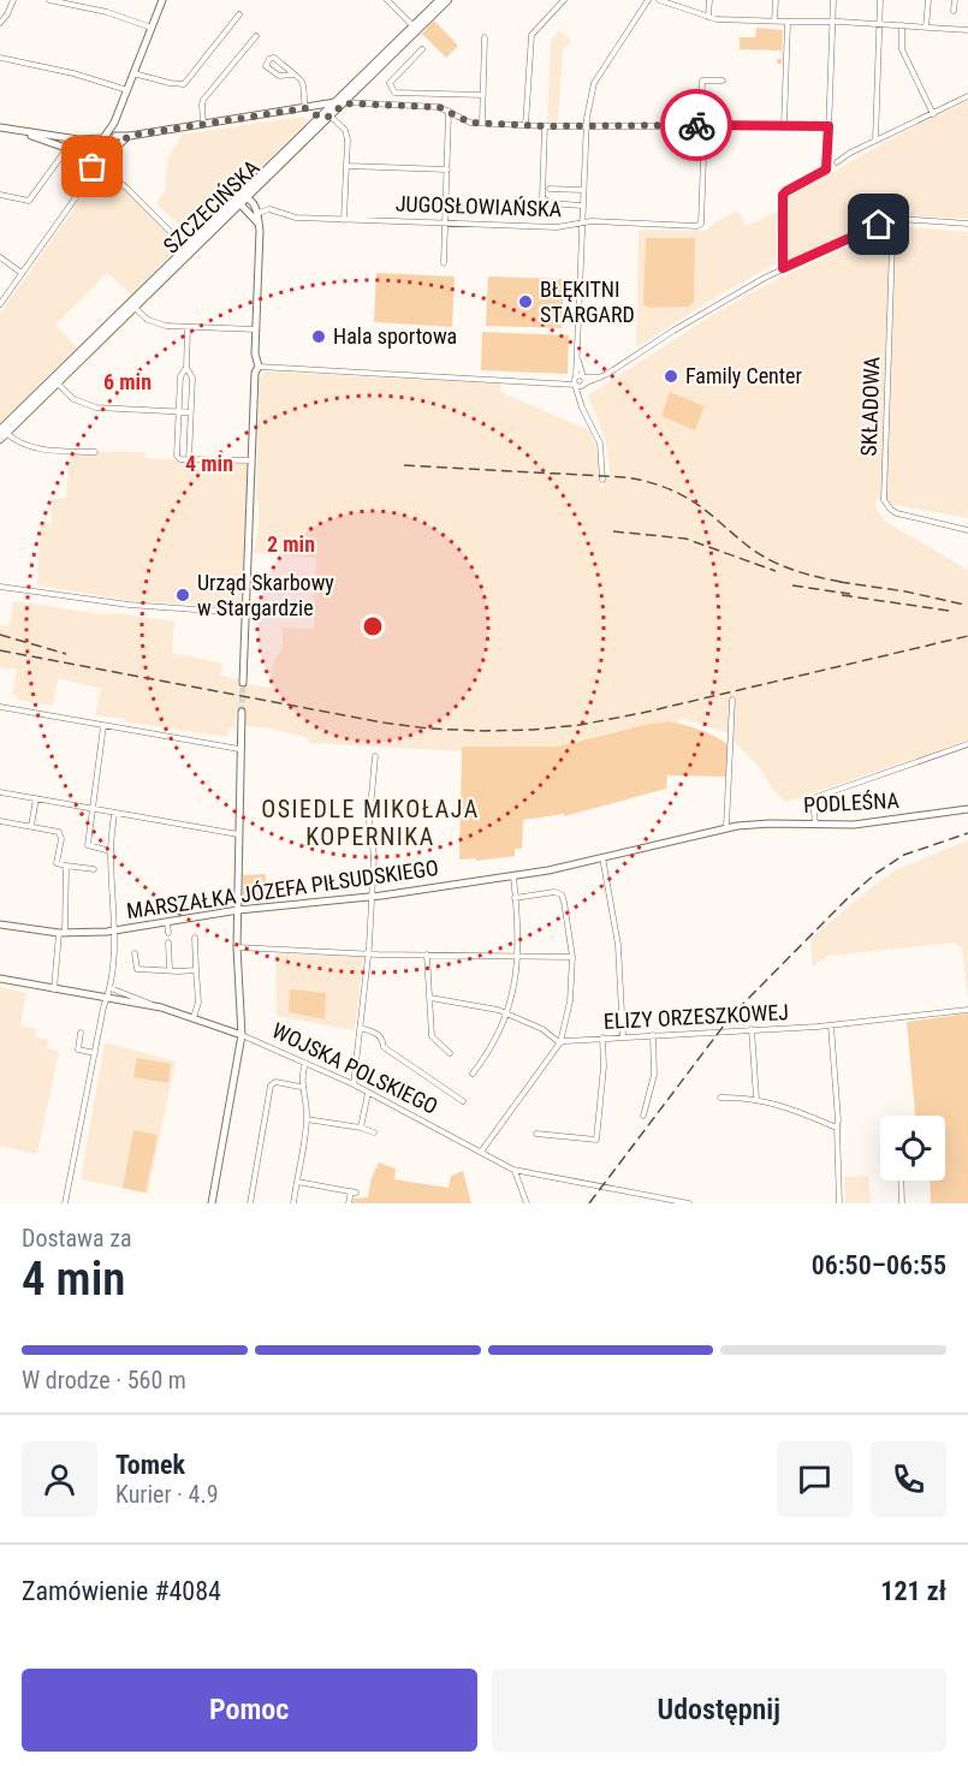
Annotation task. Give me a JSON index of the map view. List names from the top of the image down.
{
  "streets": {
    "main road": ["SZCZECIŃSKA"],
    "street": [
      "JUGOSŁOWIAŃSKA",
      "SKŁADOWA",
      "PODLEŚNA",
      "MARSZAŁKA JÓZEFA PIŁSUDSKIEGO",
      "ELIZY ORZESZKOWEJ",
      "WOJSKA POLSKIEGO"
    ]
  },
  "crossings": [
    ["PODLEŚNA", "MARSZAŁKA JÓZEFA PIŁSUDSKIEGO"]
  ],
  "districts": ["OSIEDLE MIKOŁAJA KOPERNIKA"],
  "places": [
    "BŁĘKITNI STARGARD",
    "Hala sportowa",
    "Family Center",
    "Urząd Skarbowy w Stargardzie"
  ],
  "page": {
    "heading": ["4 min", "Dostawa za", "06:50–06:55"],
    "panel": [
      "Tomek",
      "Kurier · 4.9",
      "Zamówienie #4084",
      "121 zł"
    ],
    "bar": "W drodze · 560 m",
    "buttons": ["Pomoc", "Udostępnij"]
  },
  "rings": ["6 min", "4 min", "2 min"]
}
